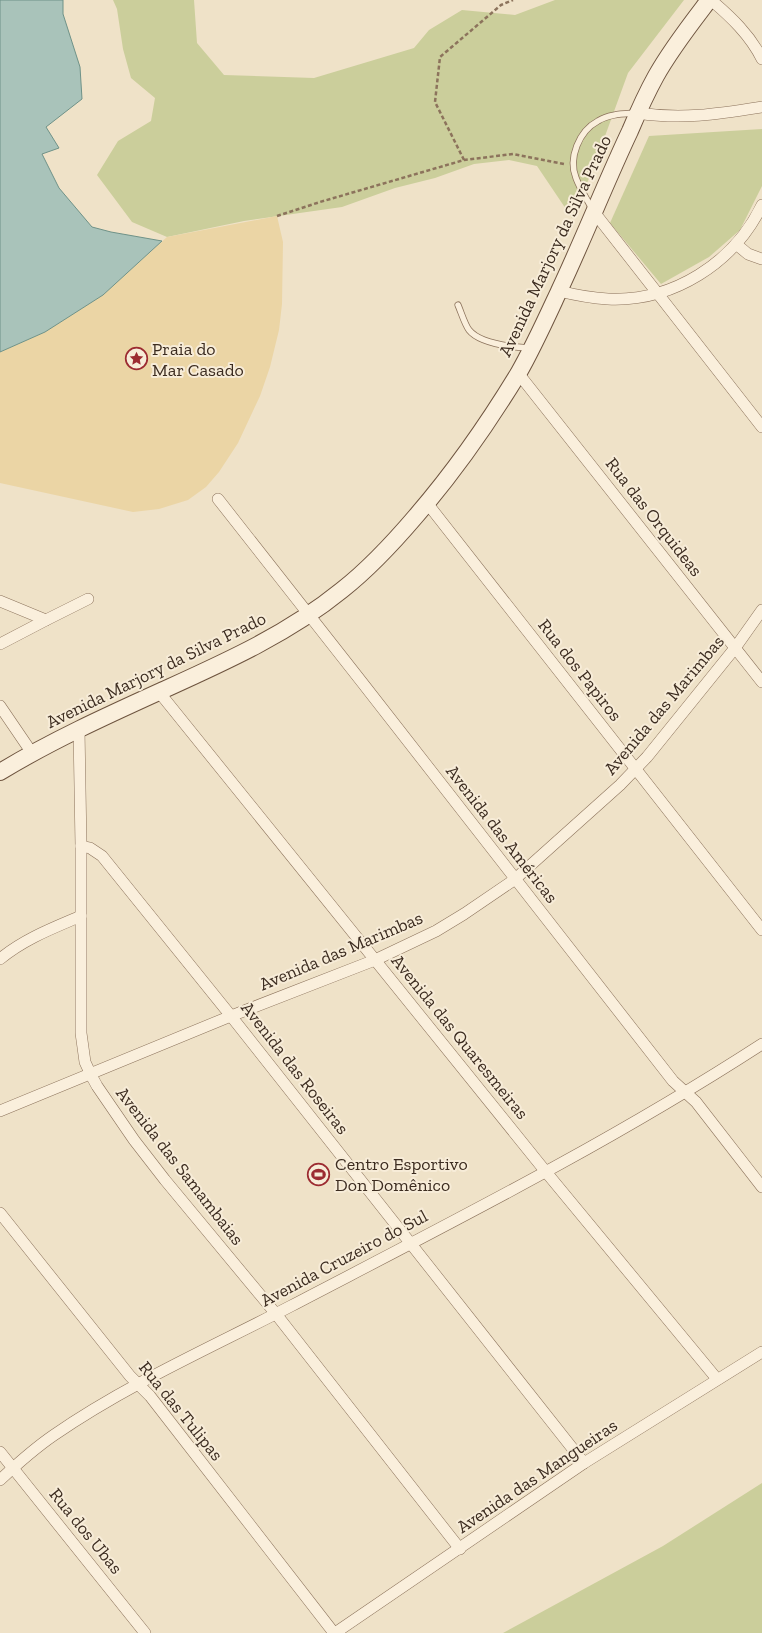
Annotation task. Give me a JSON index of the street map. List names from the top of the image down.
{
  "streets": {
    "main road": ["Avenida Marjory da Silva Prado"],
    "street": [
      "Rua das Orquideas",
      "Rua dos Papiros",
      "Avenida das Marimbas",
      "Avenida das Américas",
      "Avenida das Quaresmeiras",
      "Avenida das Roseiras",
      "Avenida das Samambaias",
      "Avenida Cruzeiro do Sul",
      "Rua das Tulipas",
      "Avenida das Mangueiras",
      "Rua dos Ubas"
    ]
  },
  "crossings": [
    ["Avenida Marjory da Silva Prado", "Rua das Orquideas"],
    ["Avenida Marjory da Silva Prado", "Rua dos Papiros"],
    ["Avenida Marjory da Silva Prado", "Avenida das Américas"],
    ["Avenida Marjory da Silva Prado", "Avenida das Quaresmeiras"],
    ["Avenida Marjory da Silva Prado", "Avenida das Samambaias"],
    ["Rua das Orquideas", "Avenida das Marimbas"],
    ["Rua dos Papiros", "Avenida das Marimbas"],
    ["Avenida das Marimbas", "Avenida das Américas"],
    ["Avenida das Marimbas", "Avenida das Quaresmeiras"],
    ["Avenida das Marimbas", "Avenida das Roseiras"],
    ["Avenida das Marimbas", "Avenida das Samambaias"],
    ["Avenida das Américas", "Avenida Cruzeiro do Sul"],
    ["Avenida das Quaresmeiras", "Avenida Cruzeiro do Sul"],
    ["Avenida das Quaresmeiras", "Avenida das Mangueiras"],
    ["Avenida das Roseiras", "Avenida das Samambaias"],
    ["Avenida das Roseiras", "Avenida Cruzeiro do Sul"],
    ["Avenida das Roseiras", "Avenida das Mangueiras"],
    ["Avenida das Samambaias", "Avenida Cruzeiro do Sul"],
    ["Avenida das Samambaias", "Avenida das Mangueiras"],
    ["Avenida Cruzeiro do Sul", "Rua das Tulipas"],
    ["Avenida Cruzeiro do Sul", "Rua dos Ubas"],
    ["Rua das Tulipas", "Avenida das Mangueiras"]
  ],
  "places": {
    "place": ["Praia do Mar Casado"],
    "sports": ["Centro Esportivo Don Domênico"]
  }
}
